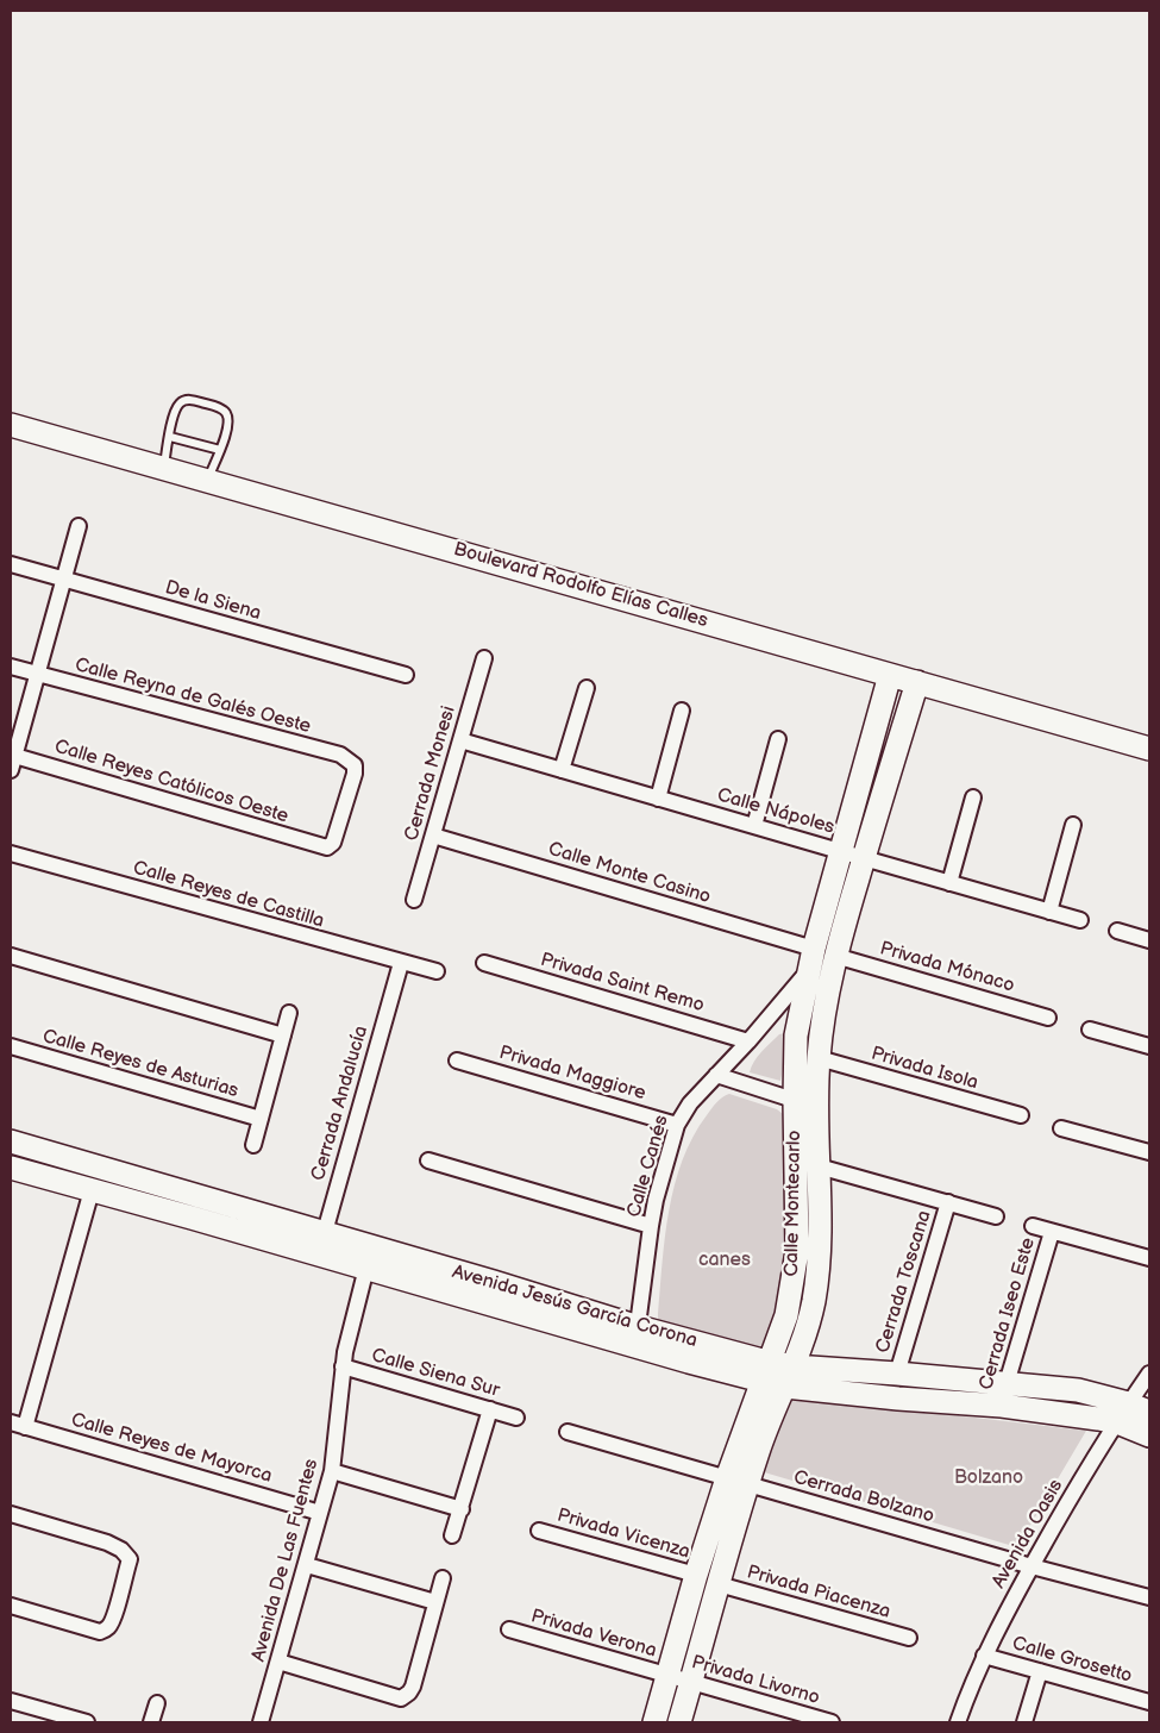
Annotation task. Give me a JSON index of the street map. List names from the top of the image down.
{
  "streets": {
    "street": [
      "Boulevard Rodolfo Elías Calles",
      "De la Siena",
      "Calle Reyna de Galés Oeste",
      "Cerrada Monesi",
      "Calle Reyes Católicos Oeste",
      "Calle Nápoles",
      "Calle Monte Casino",
      "Calle Reyes de Castilla",
      "Privada Mónaco",
      "Privada Saint Remo",
      "Calle Reyes de Asturias",
      "Privada Isola",
      "Privada Maggiore",
      "Cerrada Andalucía",
      "Calle Canés",
      "Calle Montecarlo",
      "Cerrada Toscana",
      "Avenida Jesús García Corona",
      "Cerrada Iseo Este",
      "Calle Siena Sur",
      "Calle Reyes de Mayorca",
      "Cerrada Bolzano",
      "Privada Vicenza",
      "Avenida Oasis",
      "Avenida De Las Fuentes",
      "Privada Piacenza",
      "Privada Verona",
      "Calle Grosetto",
      "Privada Livorno"
    ]
  },
  "crossings": [
    ["Boulevard Rodolfo Elías Calles", "Calle Montecarlo"],
    ["Calle Reyna de Galés Oeste", "Calle Reyes Católicos Oeste"],
    ["Cerrada Monesi", "Calle Nápoles"],
    ["Cerrada Monesi", "Calle Monte Casino"],
    ["Calle Nápoles", "Calle Montecarlo"],
    ["Calle Monte Casino", "Calle Montecarlo"],
    ["Calle Reyes de Castilla", "Cerrada Andalucía"],
    ["Privada Mónaco", "Calle Montecarlo"],
    ["Privada Saint Remo", "Calle Canés"],
    ["Privada Isola", "Calle Montecarlo"],
    ["Privada Maggiore", "Calle Canés"],
    ["Cerrada Andalucía", "Avenida Jesús García Corona"],
    ["Calle Canés", "Calle Montecarlo"],
    ["Calle Canés", "Avenida Jesús García Corona"],
    ["Calle Montecarlo", "Cerrada Toscana"],
    ["Calle Montecarlo", "Avenida Jesús García Corona"],
    ["Calle Montecarlo", "Cerrada Bolzano"],
    ["Calle Montecarlo", "Privada Vicenza"],
    ["Calle Montecarlo", "Privada Piacenza"],
    ["Calle Montecarlo", "Privada Verona"],
    ["Calle Montecarlo", "Privada Livorno"],
    ["Cerrada Toscana", "Avenida Jesús García Corona"],
    ["Avenida Jesús García Corona", "Cerrada Iseo Este"],
    ["Avenida Jesús García Corona", "Avenida Oasis"],
    ["Avenida Jesús García Corona", "Avenida De Las Fuentes"],
    ["Calle Siena Sur", "Avenida De Las Fuentes"],
    ["Calle Reyes de Mayorca", "Avenida De Las Fuentes"],
    ["Cerrada Bolzano", "Avenida Oasis"],
    ["Avenida Oasis", "Calle Grosetto"],
    ["Privada Verona", "Privada Livorno"]
  ],
  "parks": ["canes", "Bolzano"]
}
